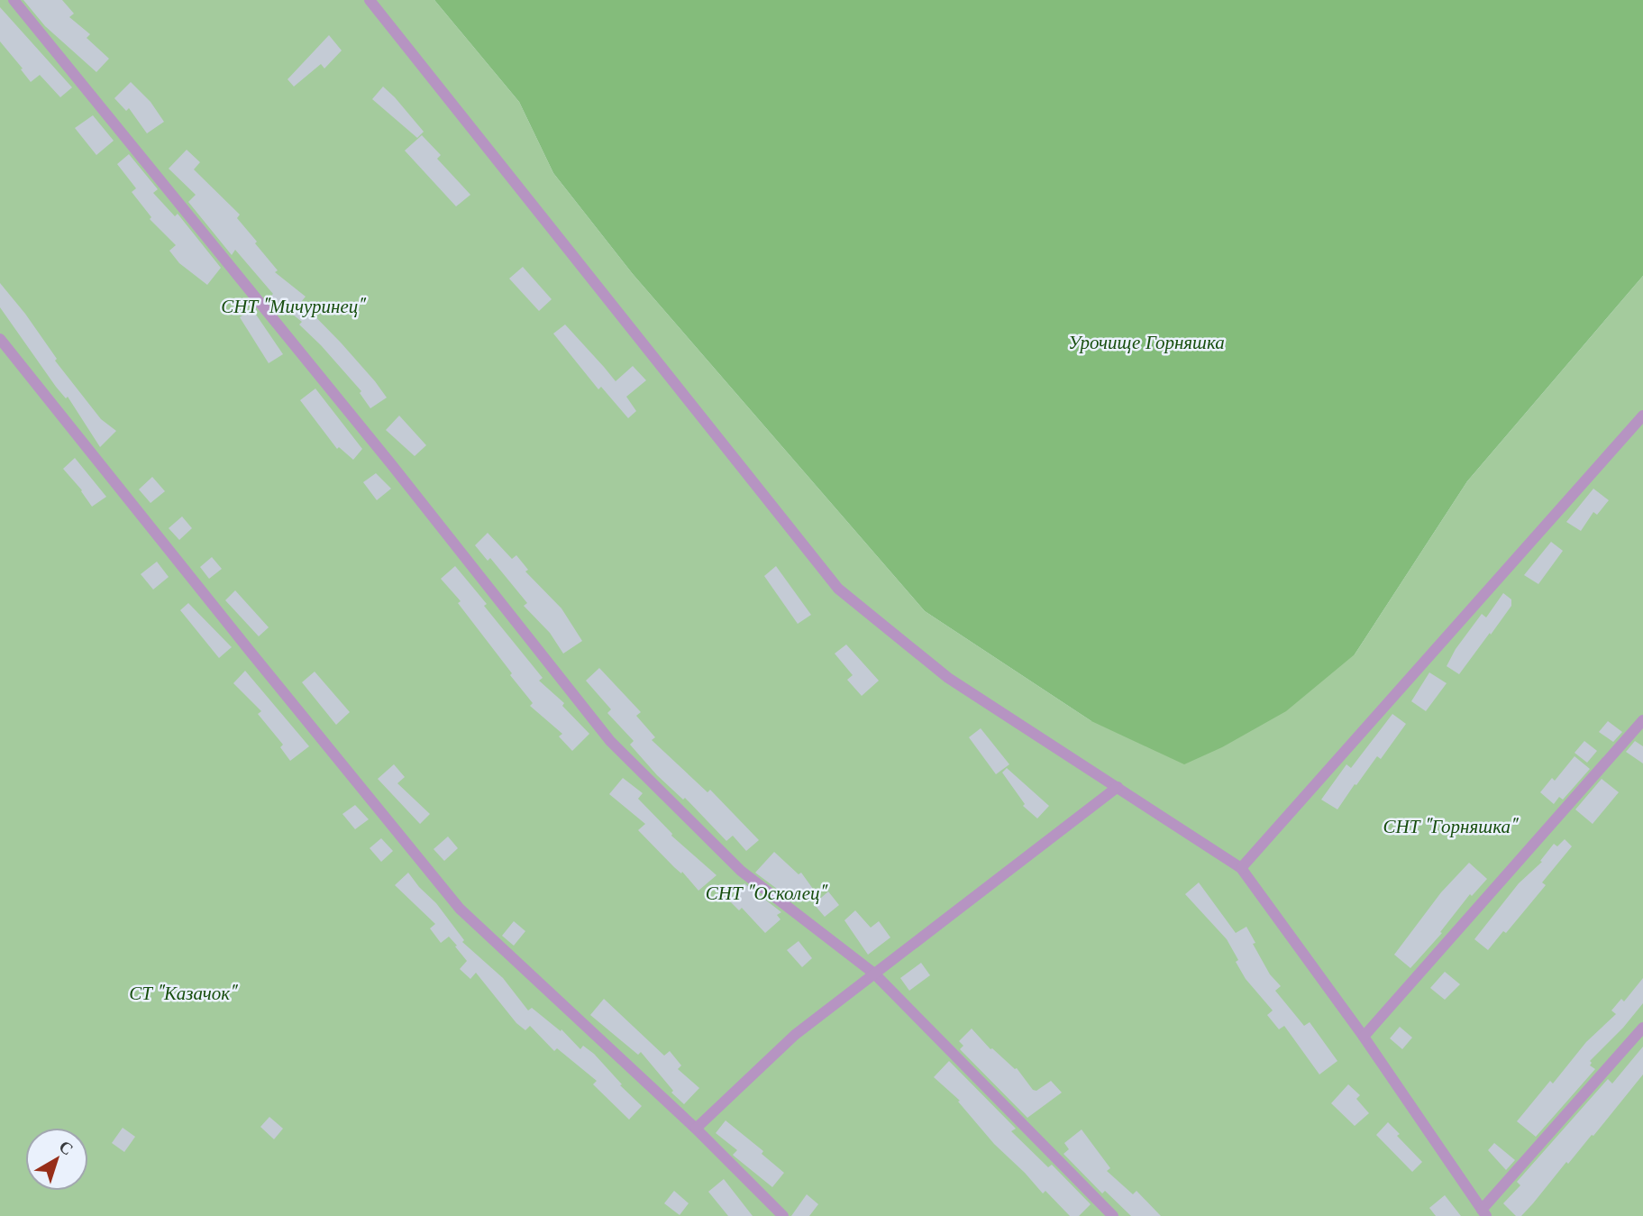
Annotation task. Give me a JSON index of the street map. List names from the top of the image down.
{
  "parks": [
    "СНТ \"Мичуринец\"",
    "Урочище Горняшка",
    "СНТ \"Горняшка\"",
    "СНТ \"Осколец\"",
    "СТ \"Казачок\""
  ],
  "north": "top right"
}
